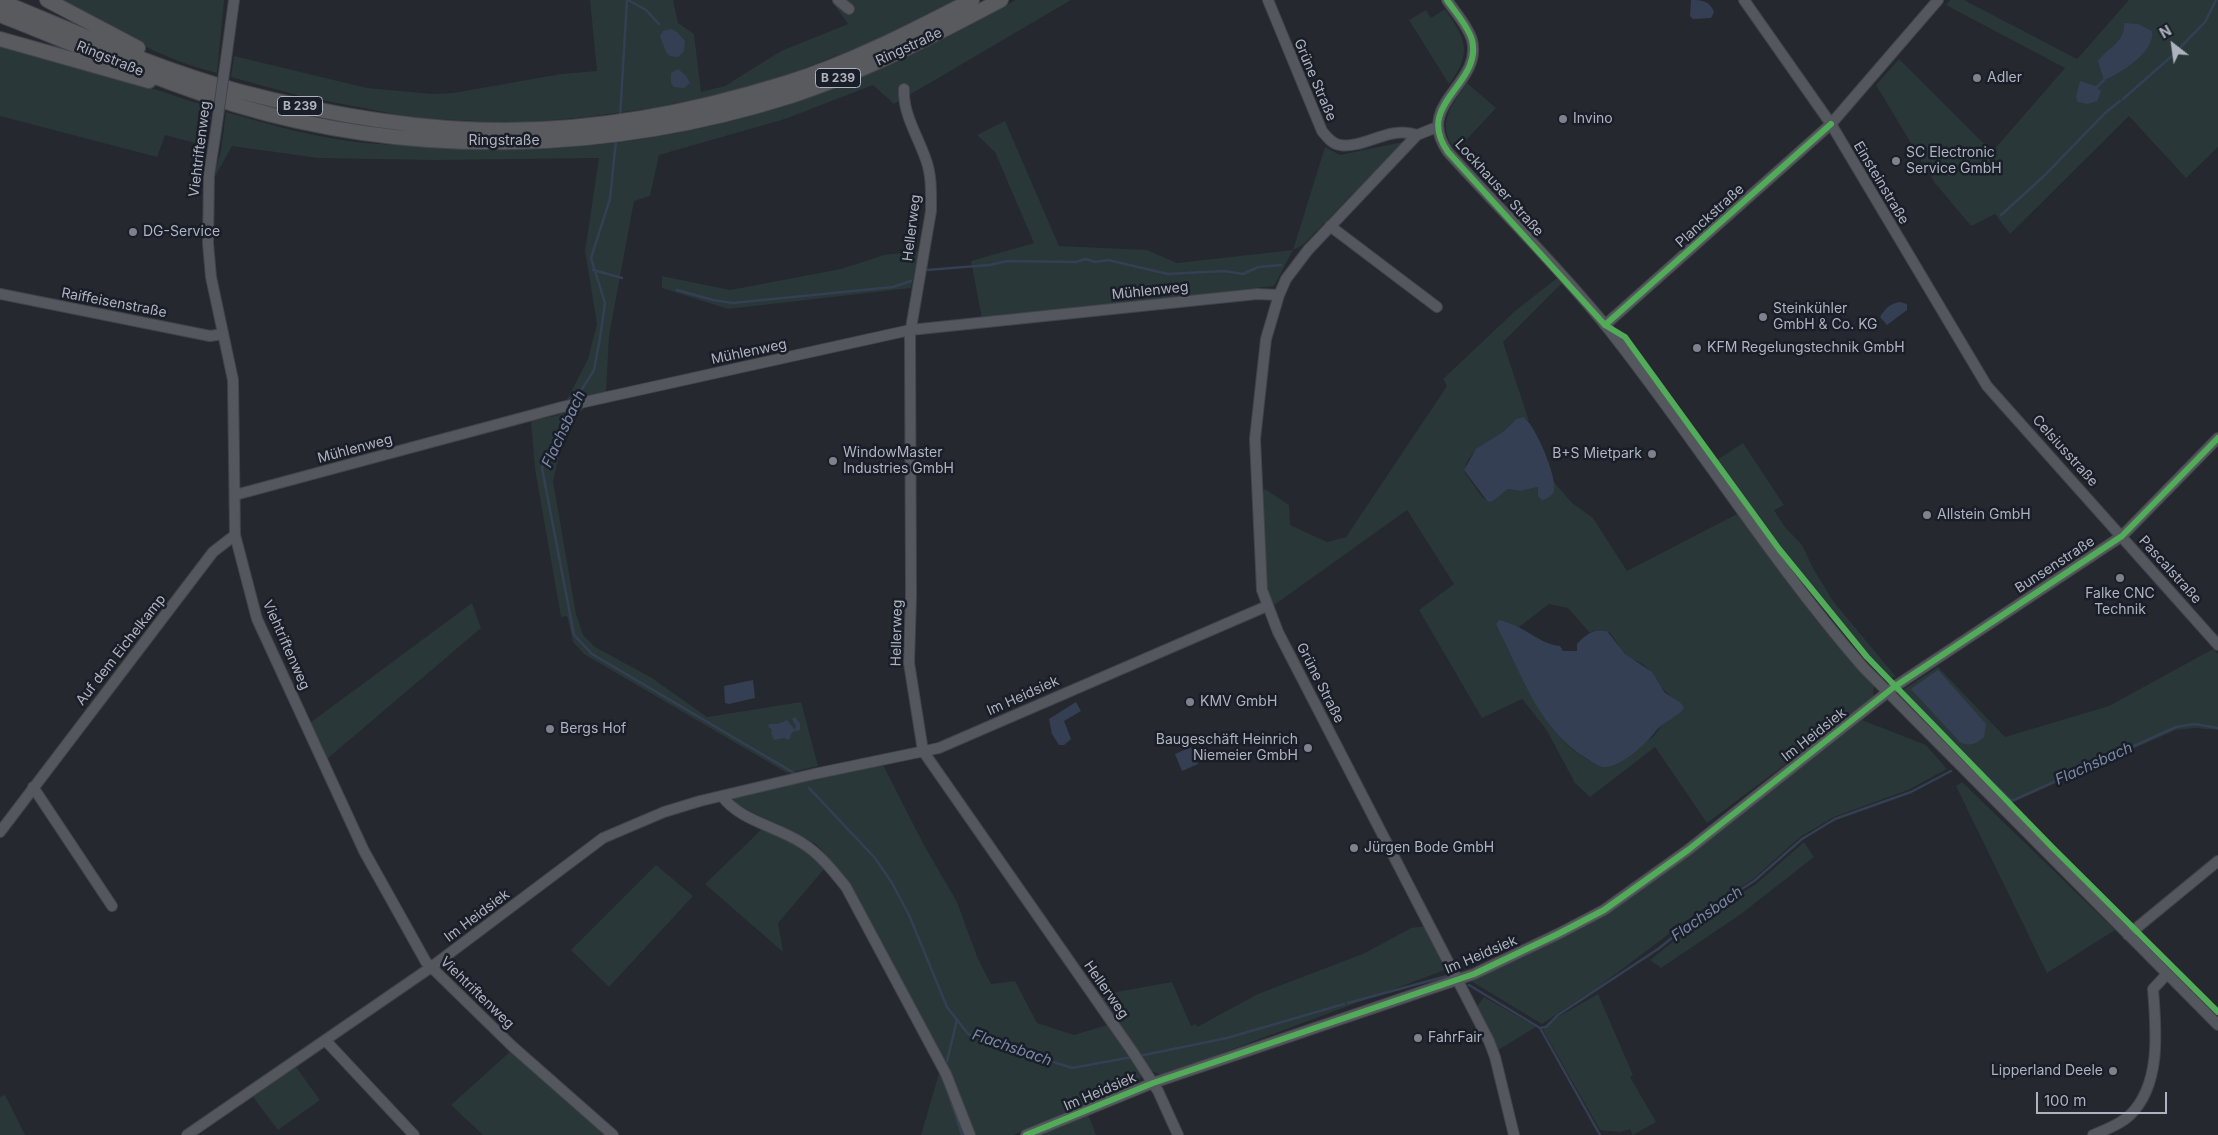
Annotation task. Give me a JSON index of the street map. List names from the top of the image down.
{
  "streets": {
    "highway": ["Ringstraße", "B 239"],
    "street": [
      "Grüne Straße",
      "Viehtriftenweg",
      "Einsteinstraße",
      "Lockhauser Straße",
      "Planckstraße",
      "Hellerweg",
      "Mühlenweg",
      "Raiffeisenstraße",
      "Celsiusstraße",
      "Bunsenstraße",
      "Pascalstraße",
      "Auf dem Eichelkamp",
      "Im Heidsiek"
    ]
  },
  "crossings": [
    ["Grüne Straße", "Lockhauser Straße"],
    ["Grüne Straße", "Mühlenweg"],
    ["Grüne Straße", "Im Heidsiek"],
    ["Viehtriftenweg", "Mühlenweg"],
    ["Viehtriftenweg", "Raiffeisenstraße"],
    ["Viehtriftenweg", "Auf dem Eichelkamp"],
    ["Viehtriftenweg", "Im Heidsiek"],
    ["Einsteinstraße", "Planckstraße"],
    ["Einsteinstraße", "Celsiusstraße"],
    ["Lockhauser Straße", "Planckstraße"],
    ["Lockhauser Straße", "Bunsenstraße"],
    ["Lockhauser Straße", "Im Heidsiek"],
    ["Hellerweg", "Mühlenweg"],
    ["Hellerweg", "Im Heidsiek"],
    ["Celsiusstraße", "Bunsenstraße"],
    ["Celsiusstraße", "Pascalstraße"],
    ["Bunsenstraße", "Pascalstraße"],
    ["Bunsenstraße", "Im Heidsiek"]
  ],
  "water": ["Flachsbach"],
  "places": [
    "Adler",
    "Invino",
    "SC Electronic Service GmbH",
    "DG-Service",
    "Steinkühler GmbH & Co. KG",
    "KFM Regelungstechnik GmbH",
    "B+S Mietpark",
    "WindowMaster Industries GmbH",
    "Allstein GmbH",
    "Falke CNC Technik",
    "KMV GmbH",
    "Bergs Hof",
    "Baugeschäft Heinrich Niemeier GmbH",
    "Jürgen Bode GmbH",
    "FahrFair",
    "Lipperland Deele"
  ],
  "scale_bar": "100 m",
  "north": "top left"
}
